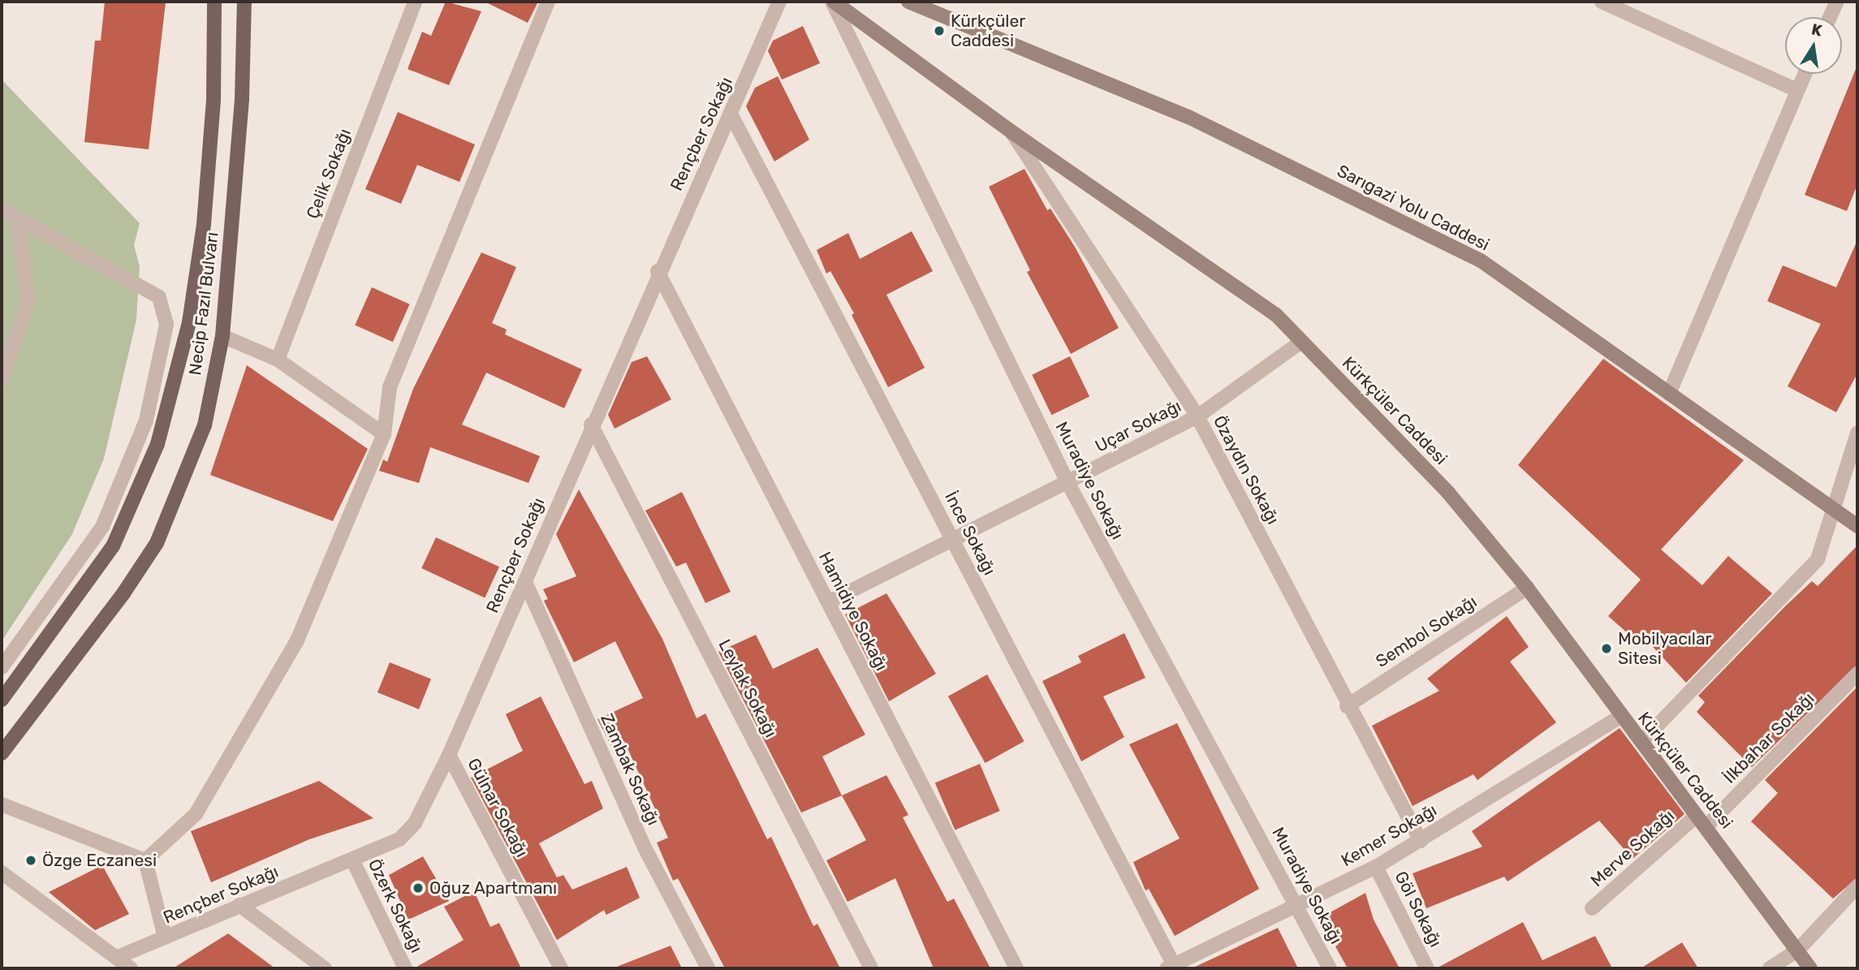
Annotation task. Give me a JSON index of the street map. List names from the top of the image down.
{
  "streets": {
    "main road": ["Sarıgazi Yolu Caddesi", "Necip Fazıl Bulvarı", "Kürkçüler Caddesi"],
    "street": [
      "Rençber Sokağı",
      "Çelik Sokağı",
      "Uçar Sokağı",
      "Özaydın Sokağı",
      "Muradiye Sokağı",
      "İnce Sokağı",
      "Hamidiye Sokağı",
      "Sembol Sokağı",
      "Leylak Sokağı",
      "İlkbahar Sokağı",
      "Zambak Sokağı",
      "Gülnar Sokağı",
      "Kemer Sokağı",
      "Merve Sokağı",
      "Özerk Sokağı",
      "Göl Sokağı"
    ]
  },
  "crossings": [
    ["Rençber Sokağı", "İnce Sokağı"],
    ["Rençber Sokağı", "Hamidiye Sokağı"],
    ["Rençber Sokağı", "Leylak Sokağı"],
    ["Rençber Sokağı", "Zambak Sokağı"],
    ["Rençber Sokağı", "Gülnar Sokağı"],
    ["Rençber Sokağı", "Özerk Sokağı"],
    ["Kürkçüler Caddesi", "Uçar Sokağı"],
    ["Kürkçüler Caddesi", "Özaydın Sokağı"],
    ["Kürkçüler Caddesi", "Muradiye Sokağı"],
    ["Kürkçüler Caddesi", "Sembol Sokağı"],
    ["Kürkçüler Caddesi", "İlkbahar Sokağı"],
    ["Kürkçüler Caddesi", "Kemer Sokağı"],
    ["Kürkçüler Caddesi", "Merve Sokağı"],
    ["Uçar Sokağı", "Özaydın Sokağı"],
    ["Uçar Sokağı", "Muradiye Sokağı"],
    ["Uçar Sokağı", "İnce Sokağı"],
    ["Uçar Sokağı", "Hamidiye Sokağı"],
    ["Özaydın Sokağı", "Sembol Sokağı"],
    ["Özaydın Sokağı", "Kemer Sokağı"],
    ["Muradiye Sokağı", "Kemer Sokağı"],
    ["İnce Sokağı", "Kemer Sokağı"],
    ["İlkbahar Sokağı", "Merve Sokağı"],
    ["Kemer Sokağı", "Göl Sokağı"]
  ],
  "places": [
    "Kürkçüler Caddesi",
    "Mobilyacılar Sitesi",
    "Özge Eczanesi",
    "Oğuz Apartmanı"
  ],
  "north": "top"
}
